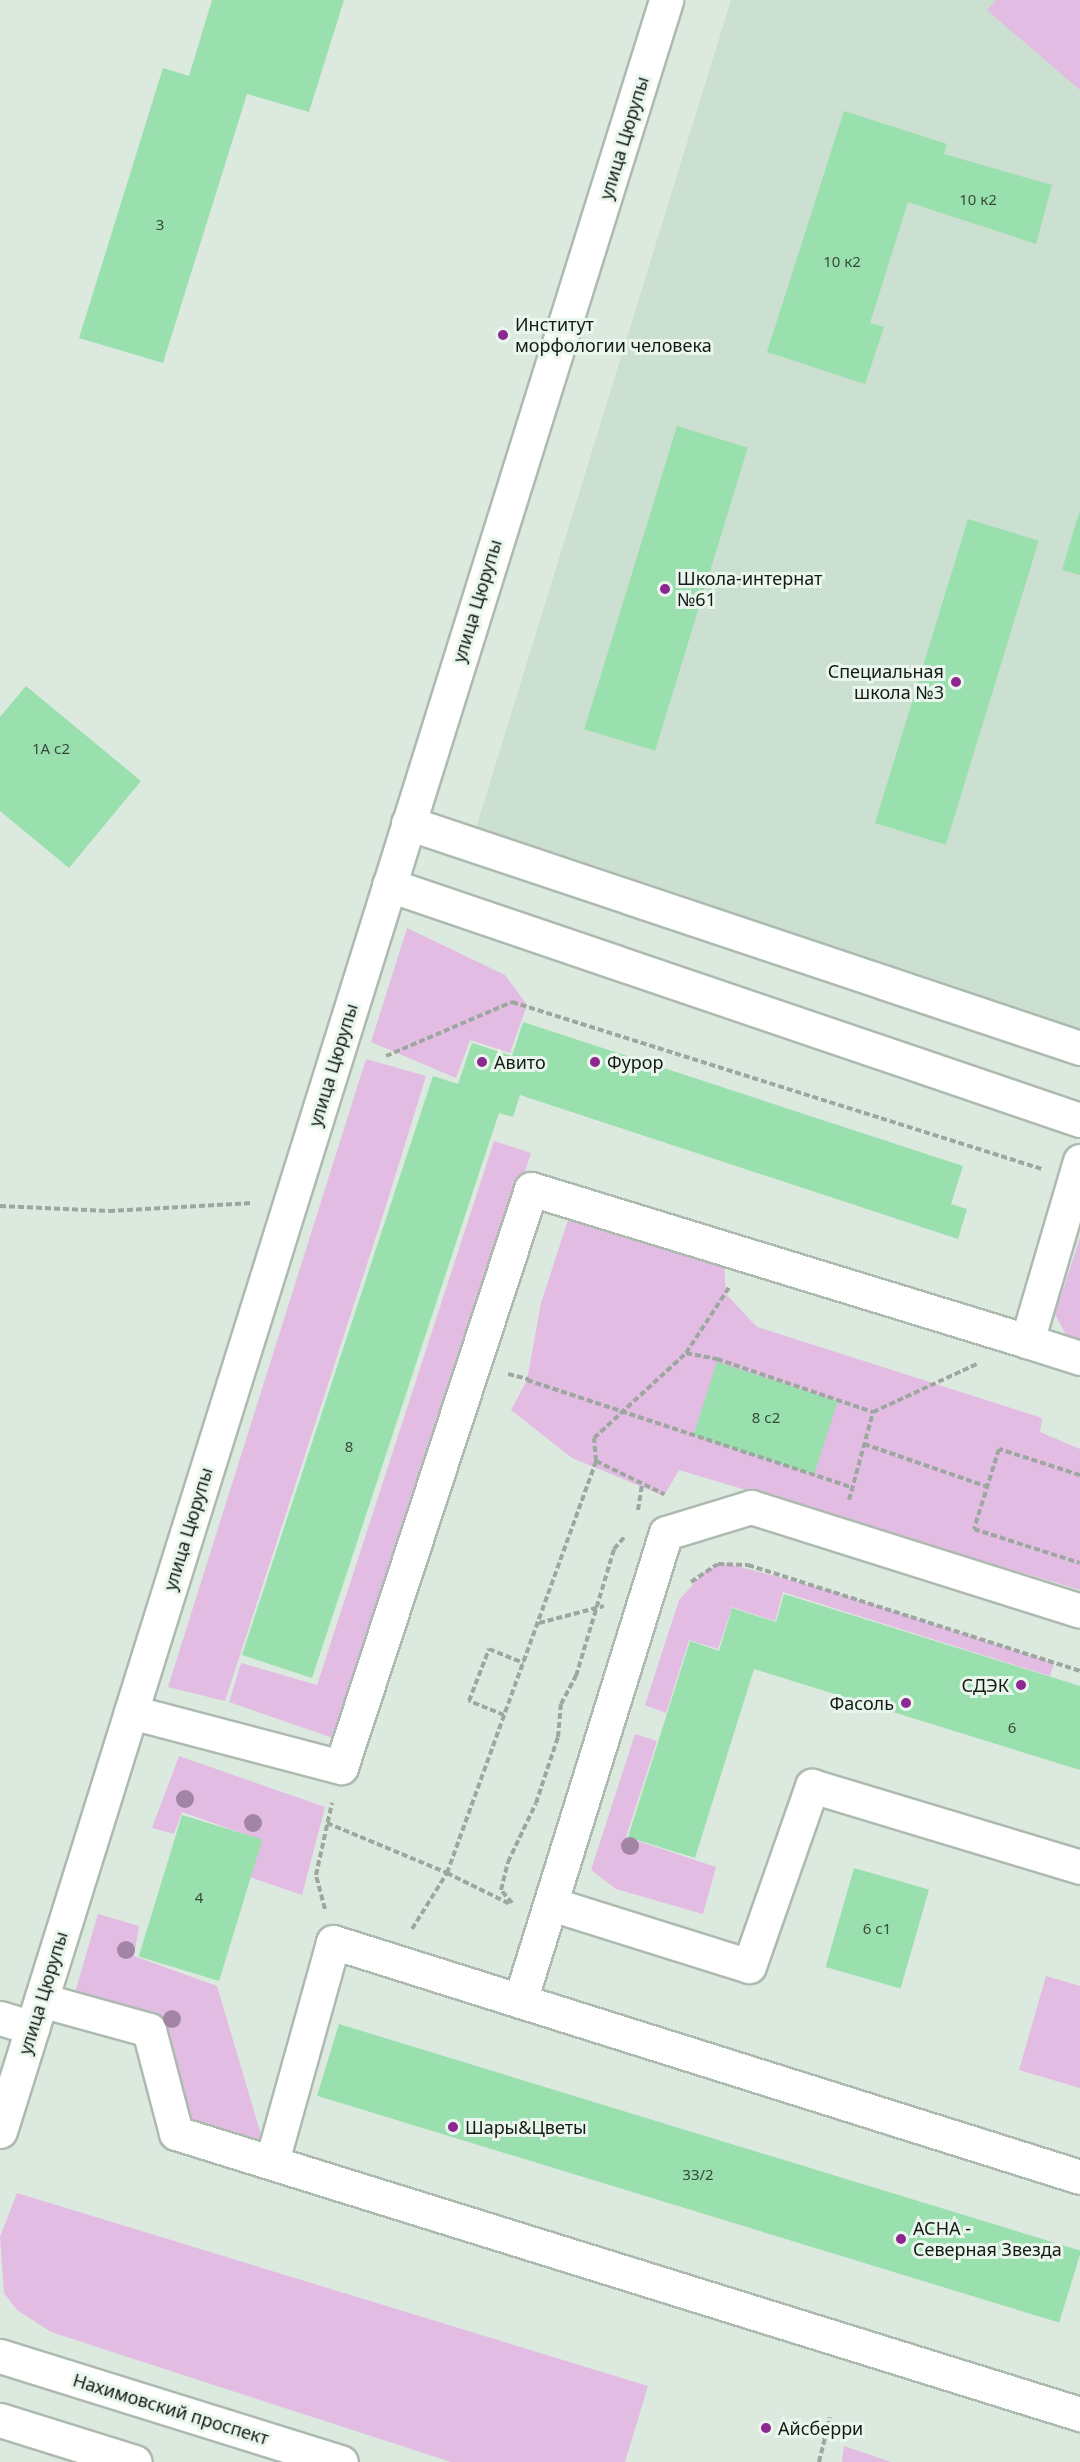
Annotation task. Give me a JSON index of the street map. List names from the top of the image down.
{
  "streets": {
    "street": ["улица Цюрупы", "Нахимовский проспект"]
  },
  "places": [
    "Институт морфологии человека",
    "Школа-интернат №61",
    "Специальная школа №3",
    "Авито",
    "Фурор",
    "СДЭК",
    "Фасоль",
    "Шары&Цветы",
    "АСНА - Северная Звезда",
    "Айсберри"
  ],
  "house_numbers": [
    "10 к2",
    "3",
    "10 к2",
    "1А с2",
    "8 с2",
    "8",
    "6",
    "4",
    "6 с1",
    "33/2"
  ]
}
